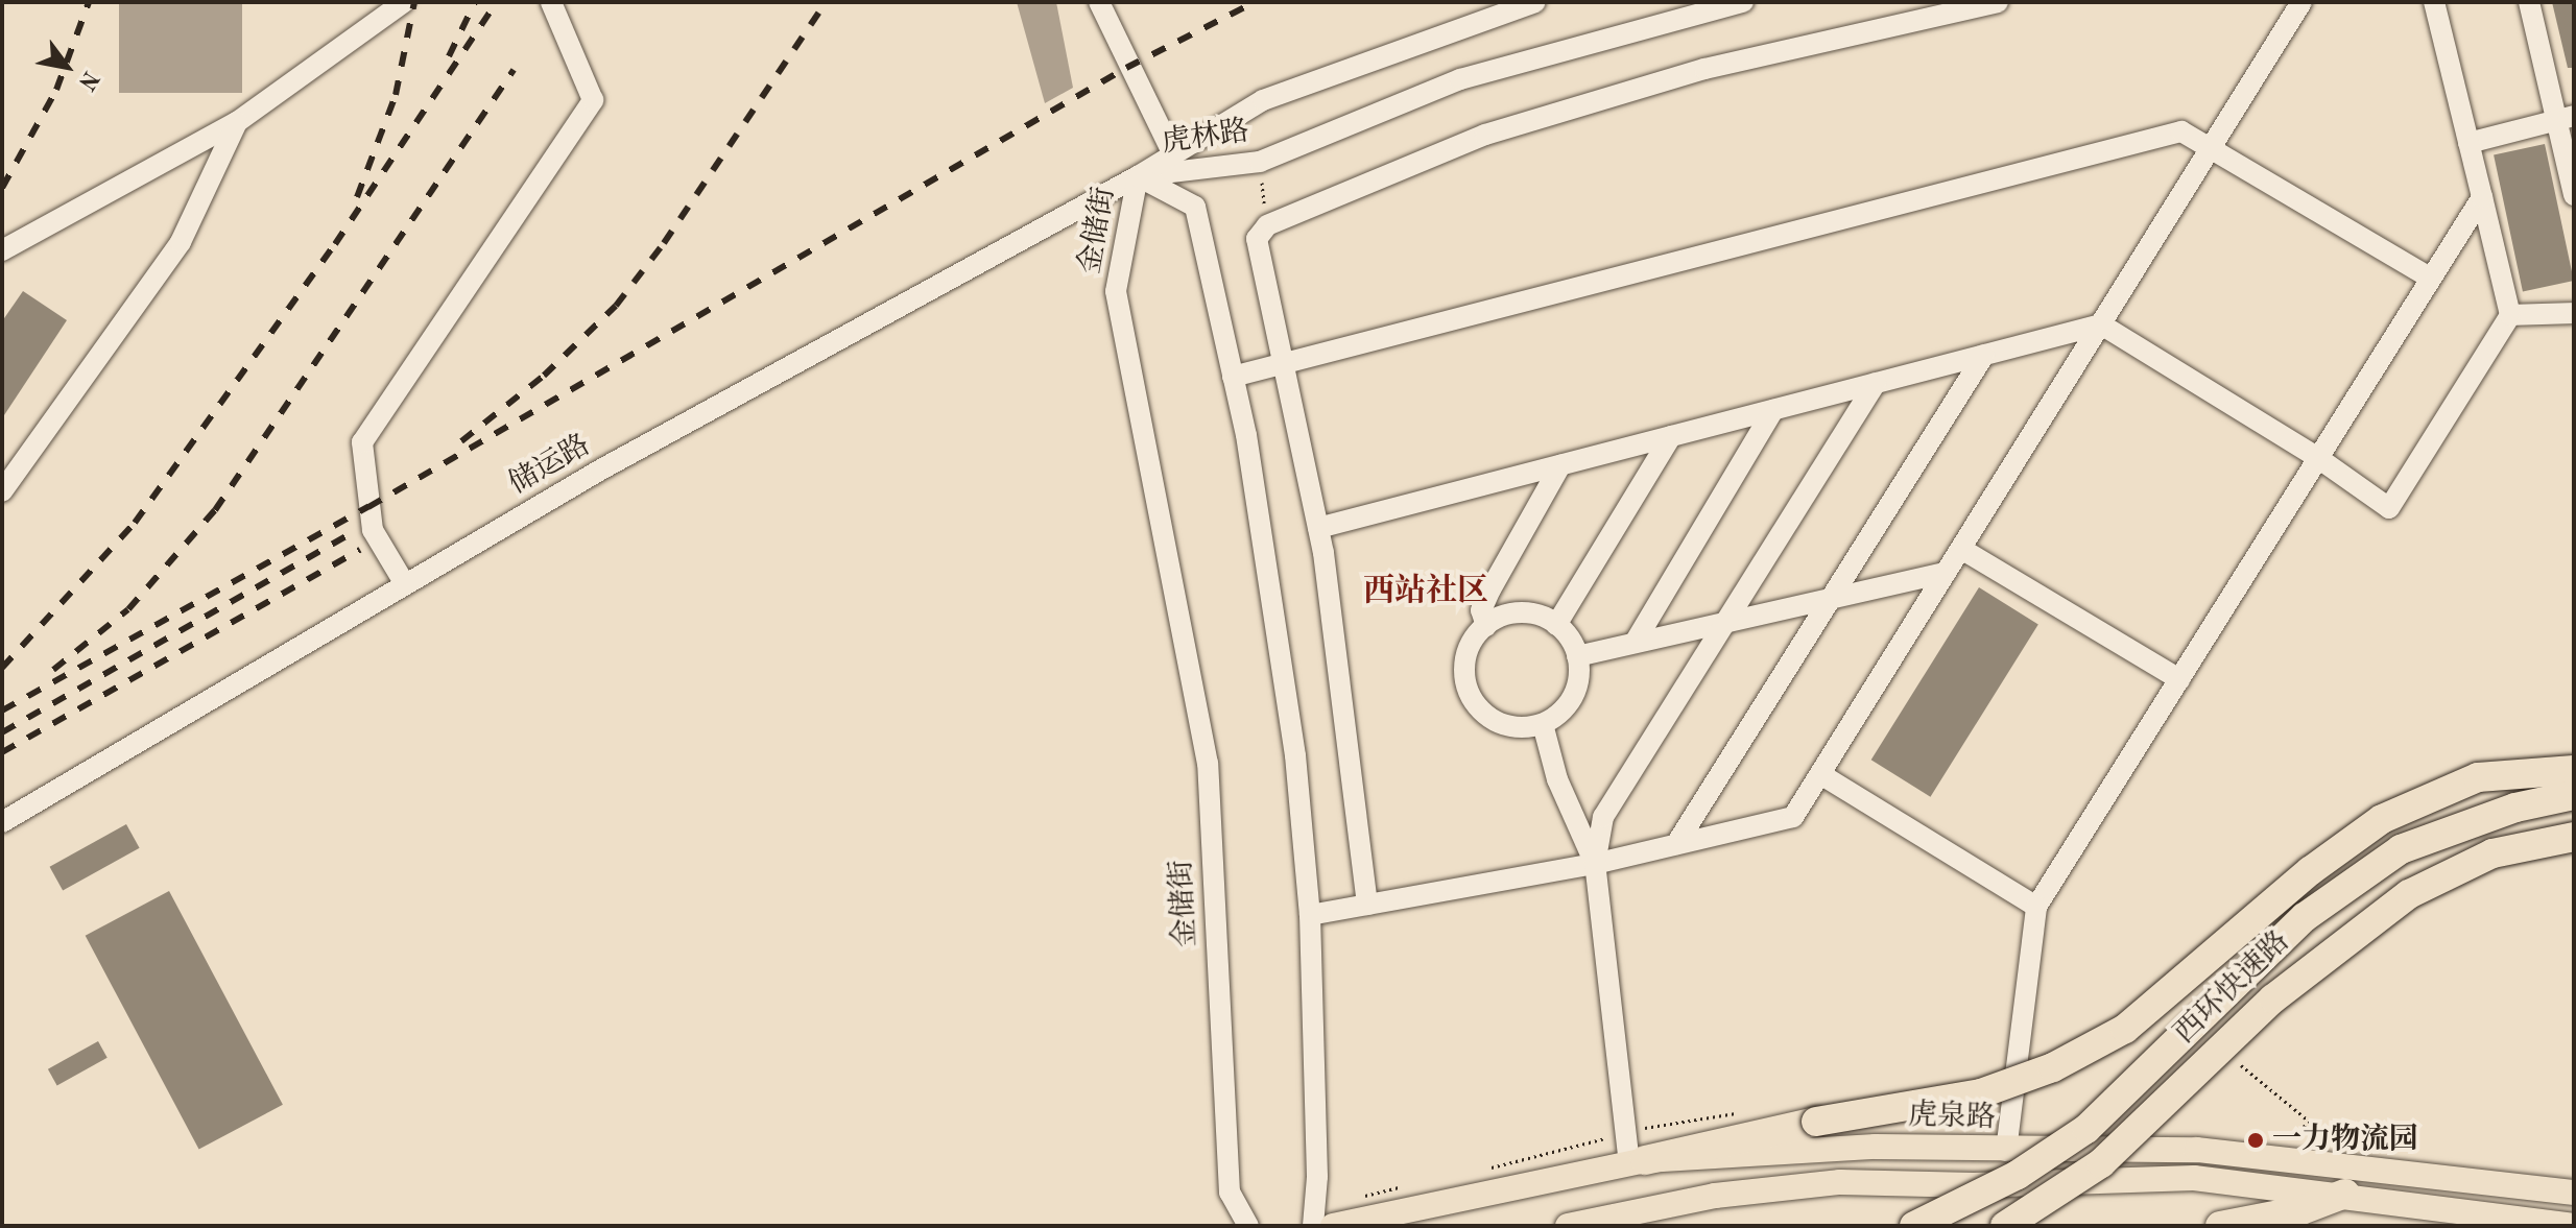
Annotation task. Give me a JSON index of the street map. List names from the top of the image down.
{
  "streets": {
    "highway": ["西环快速路"],
    "main road": ["虎泉路"],
    "street": ["虎林路", "金储街", "储运路"]
  },
  "crossings": [
    ["虎林路", "金储街"],
    ["虎林路", "储运路"],
    ["金储街", "储运路"]
  ],
  "districts": ["西站社区"],
  "places": ["一力物流园"],
  "north": "bottom right"
}
